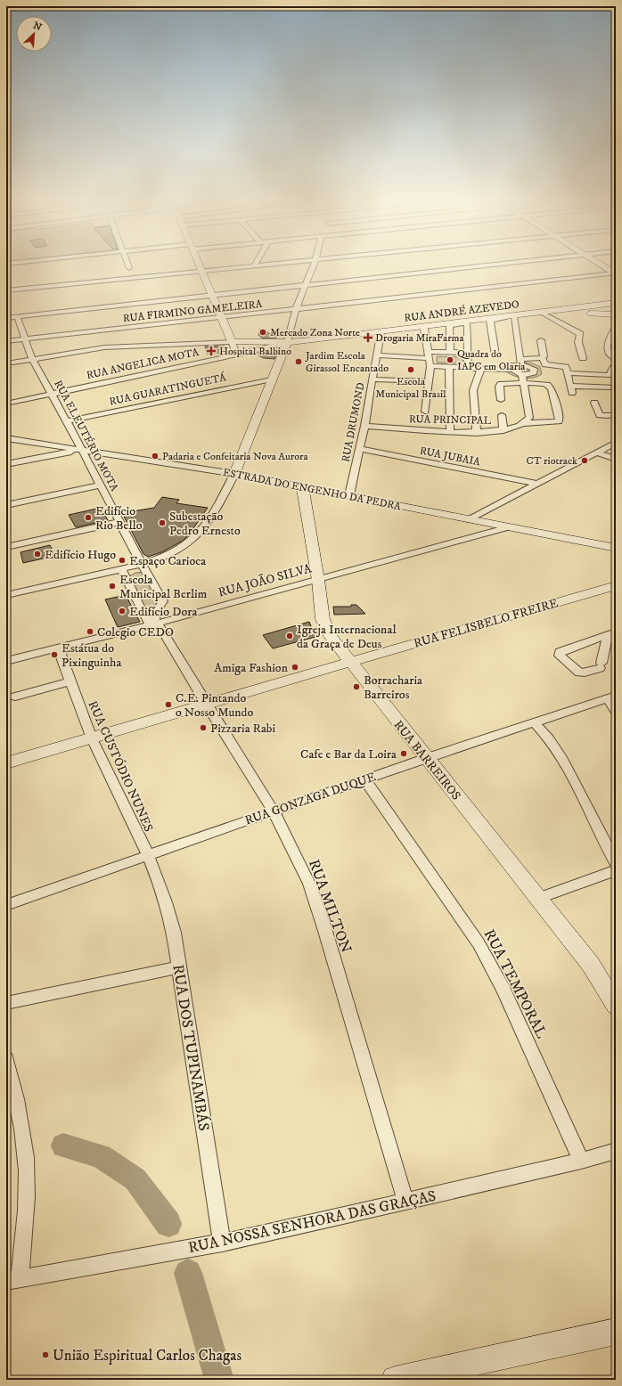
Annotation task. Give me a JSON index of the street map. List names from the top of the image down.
{
  "streets": {
    "street": [
      "RUA FIRMINO GAMELEIRA",
      "RUA ANDRÉ AZEVEDO",
      "RUA ANGELICA MOTA",
      "RUA GUARATINGUETÁ",
      "RUA PRINCIPAL",
      "RUA DRUMOND",
      "RUA ELEUTÉRIO MOTA",
      "RUA JUBAIA",
      "ESTRADA DO ENGENHO DA PEDRA",
      "RUA JOÃO SILVA",
      "RUA FELISBELO FREIRE",
      "RUA BARREIROS",
      "RUA CUSTÓDIO NUNES",
      "RUA GONZAGA DUQUE",
      "RUA MILTON",
      "RUA TEMPORAL",
      "RUA DOS TUPINAMBÁS",
      "RUA NOSSA SENHORA DAS GRAÇAS"
    ]
  },
  "crossings": [
    ["RUA FIRMINO GAMELEIRA", "RUA ELEUTÉRIO MOTA"],
    ["RUA ANDRÉ AZEVEDO", "RUA DRUMOND"],
    ["RUA ANGELICA MOTA", "RUA ELEUTÉRIO MOTA"],
    ["RUA GUARATINGUETÁ", "RUA ELEUTÉRIO MOTA"],
    ["RUA PRINCIPAL", "RUA DRUMOND"],
    ["RUA DRUMOND", "RUA JUBAIA"],
    ["RUA DRUMOND", "ESTRADA DO ENGENHO DA PEDRA"],
    ["RUA ELEUTÉRIO MOTA", "ESTRADA DO ENGENHO DA PEDRA"],
    ["ESTRADA DO ENGENHO DA PEDRA", "RUA JOÃO SILVA"],
    ["ESTRADA DO ENGENHO DA PEDRA", "RUA BARREIROS"],
    ["RUA JOÃO SILVA", "RUA BARREIROS"],
    ["RUA JOÃO SILVA", "RUA CUSTÓDIO NUNES"],
    ["RUA JOÃO SILVA", "RUA MILTON"],
    ["RUA FELISBELO FREIRE", "RUA BARREIROS"],
    ["RUA FELISBELO FREIRE", "RUA CUSTÓDIO NUNES"],
    ["RUA FELISBELO FREIRE", "RUA MILTON"],
    ["RUA BARREIROS", "RUA GONZAGA DUQUE"],
    ["RUA CUSTÓDIO NUNES", "RUA GONZAGA DUQUE"],
    ["RUA CUSTÓDIO NUNES", "RUA DOS TUPINAMBÁS"],
    ["RUA GONZAGA DUQUE", "RUA MILTON"],
    ["RUA GONZAGA DUQUE", "RUA TEMPORAL"],
    ["RUA GONZAGA DUQUE", "RUA DOS TUPINAMBÁS"],
    ["RUA MILTON", "RUA NOSSA SENHORA DAS GRAÇAS"],
    ["RUA TEMPORAL", "RUA NOSSA SENHORA DAS GRAÇAS"],
    ["RUA DOS TUPINAMBÁS", "RUA NOSSA SENHORA DAS GRAÇAS"]
  ],
  "places": {
    "other": [
      "Mercado Zona Norte",
      "Quadra do IAPC em Olaria",
      "Jardim Escola Girassol Encantado",
      "Escola Municipal Brasil",
      "Padaria e Confeitaria Nova Aurora",
      "CT riotrack",
      "Edifício Rio Bello",
      "Subestação Pedro Ernesto",
      "Edifício Hugo",
      "Espaço Carioca",
      "Escola Municipal Berlim",
      "Edifício Dora",
      "Colegio CEDO",
      "Igreja Internacional da Graça de Deus",
      "Estátua do Pixinguinha",
      "Amiga Fashion",
      "Borracharia Barreiros",
      "C.E. Pintando o Nosso Mundo",
      "Pizzaria Rabi",
      "Cafe e Bar da Loira",
      "União Espiritual Carlos Chagas"
    ],
    "health": ["Drogaria MiraFarma", "Hospital Balbino"]
  },
  "north": "top right"
}
